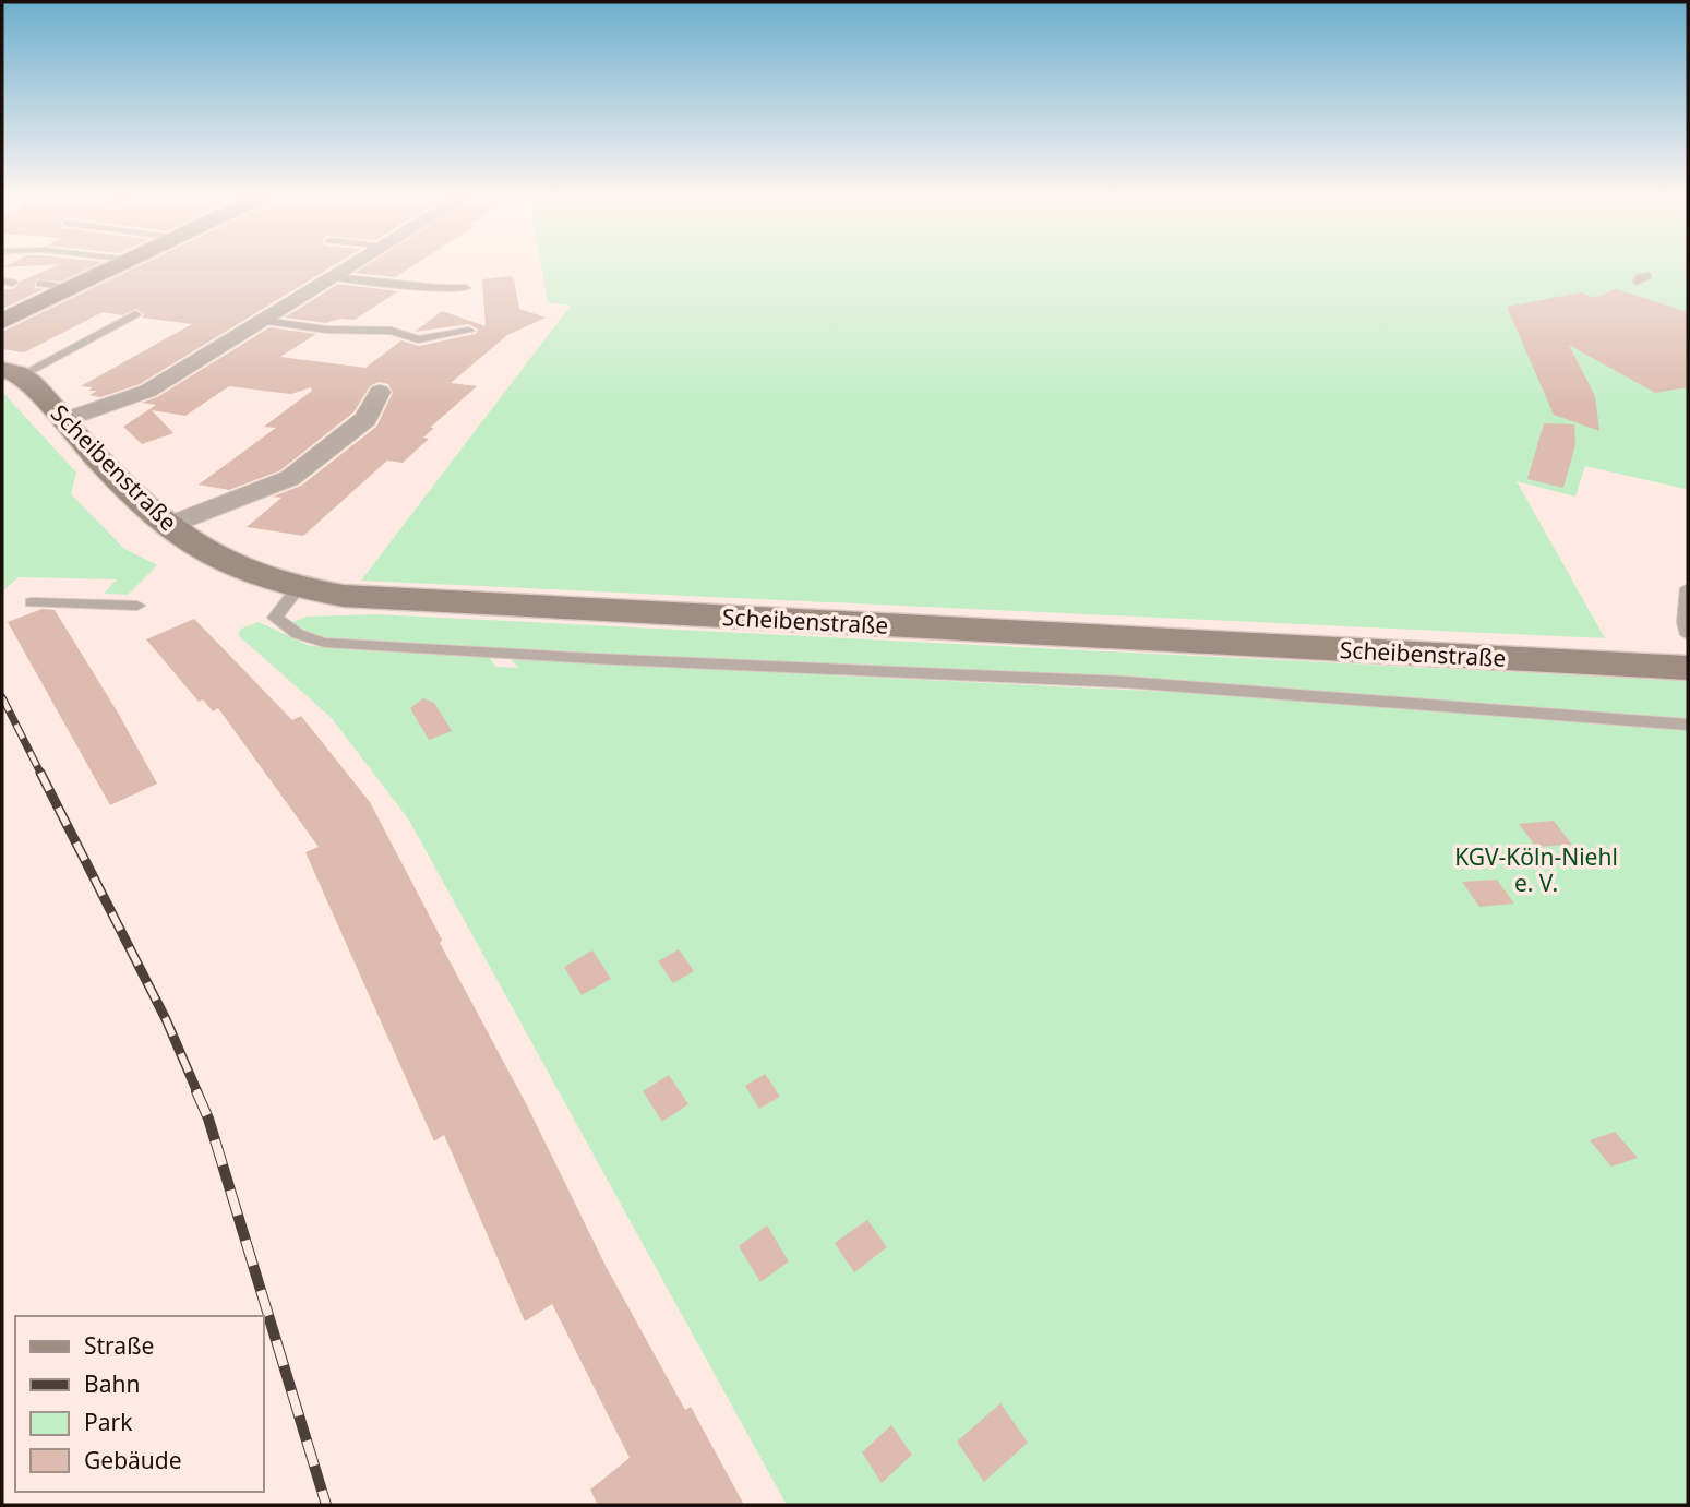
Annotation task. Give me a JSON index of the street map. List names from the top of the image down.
{
  "streets": {
    "street": ["Scheibenstraße"]
  },
  "parks": ["KGV-Köln-Niehl e. V."],
  "legend": [
    "Straße",
    "Bahn",
    "Park",
    "Gebäude"
  ]
}
